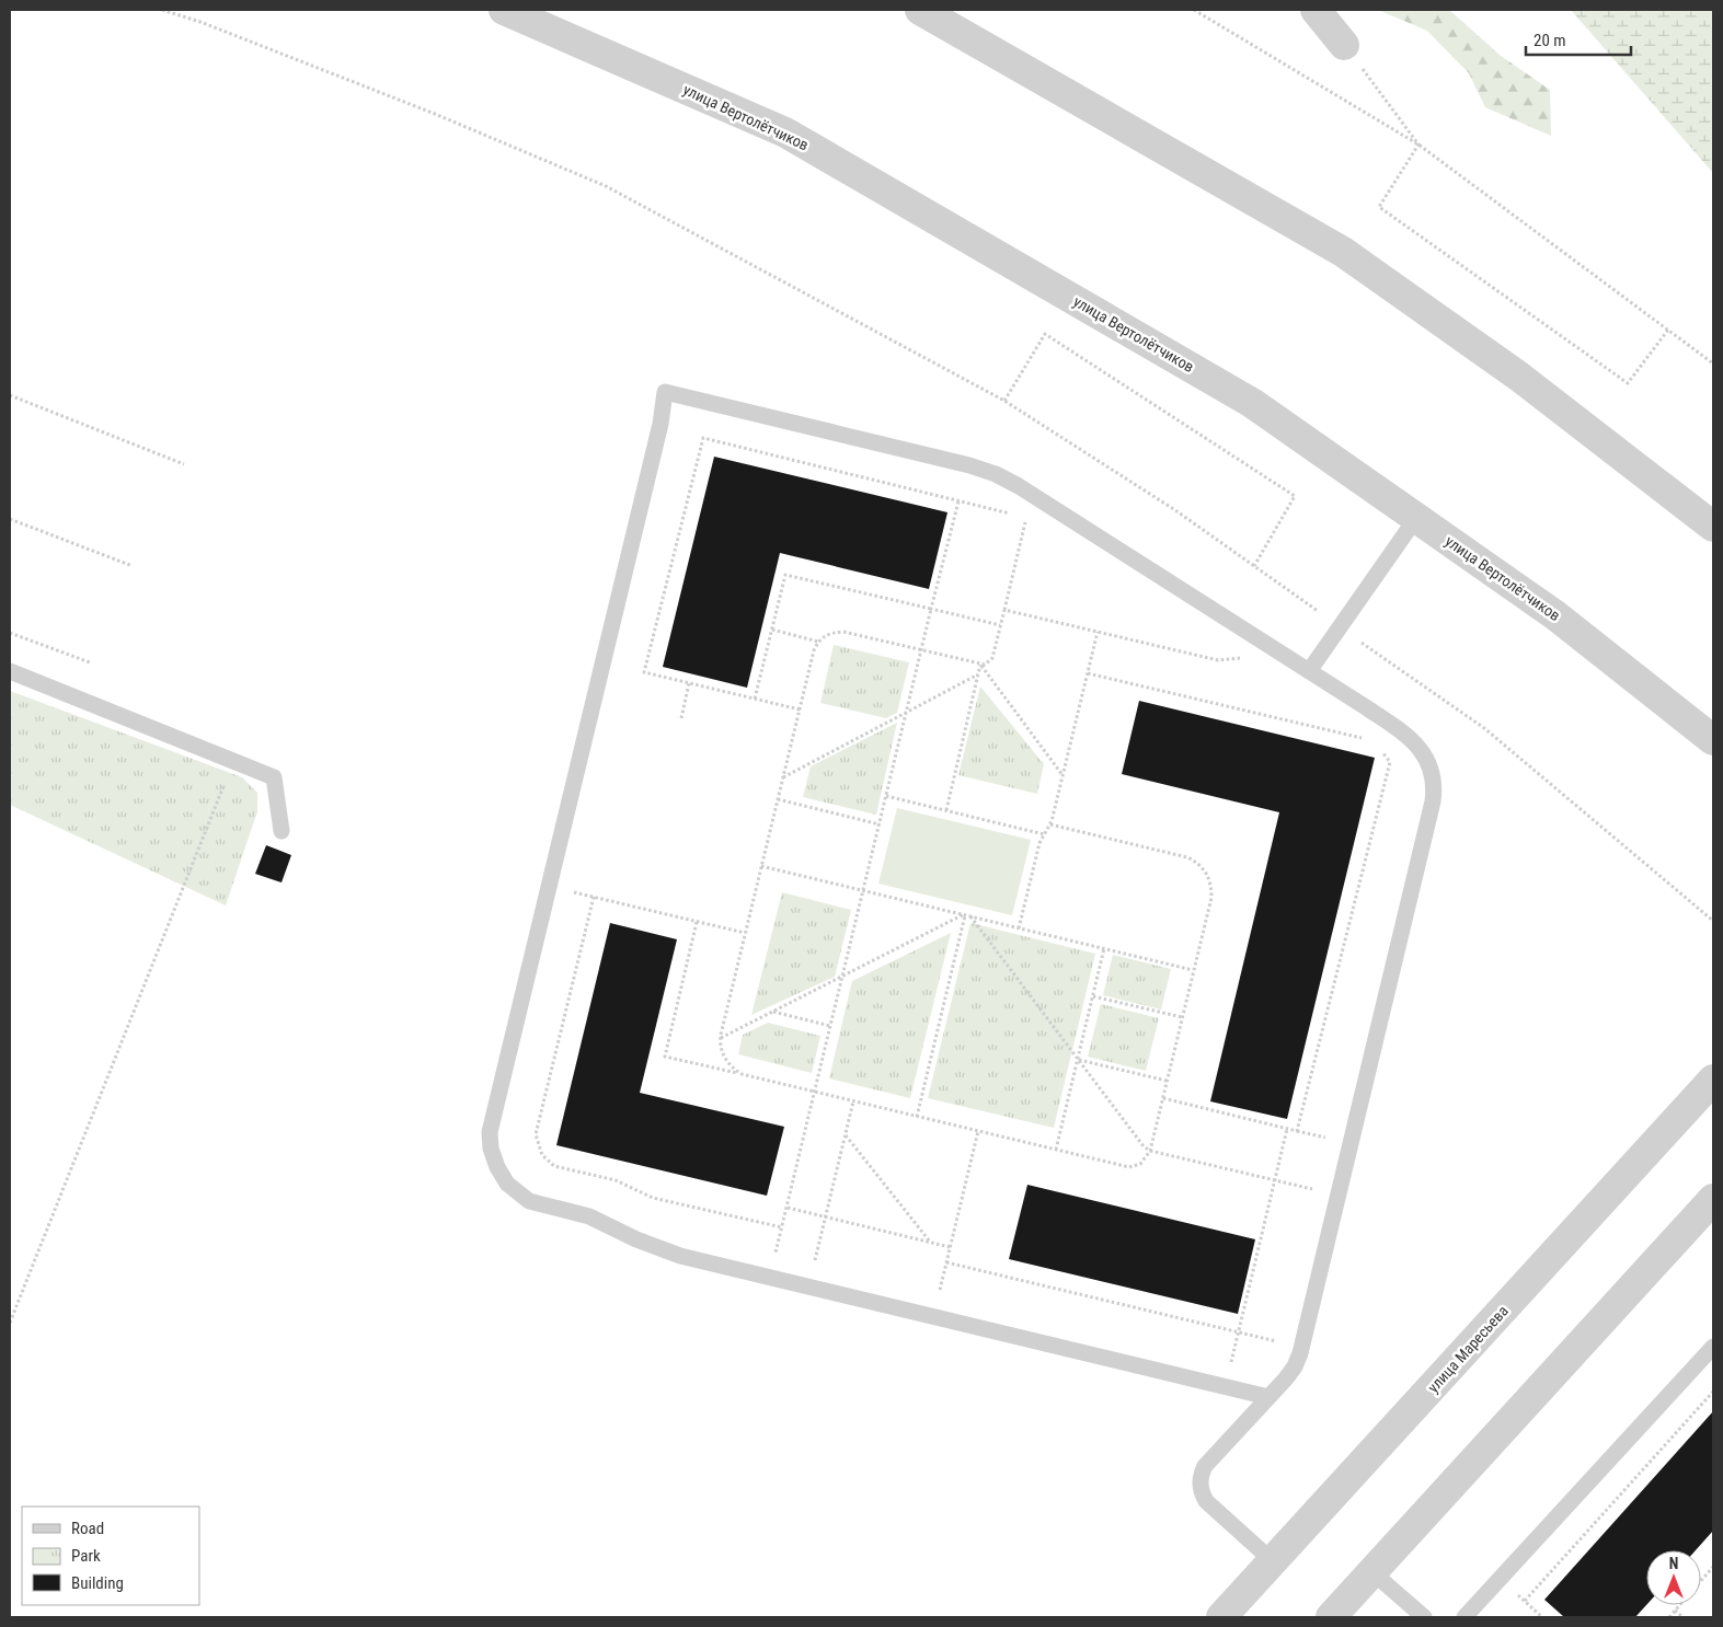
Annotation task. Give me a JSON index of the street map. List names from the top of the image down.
{
  "streets": {
    "street": ["улица Вертолётчиков", "улица Маресьева"]
  },
  "legend": ["Road", "Park", "Building"],
  "scale_bar": "20 m",
  "north": "top"
}
